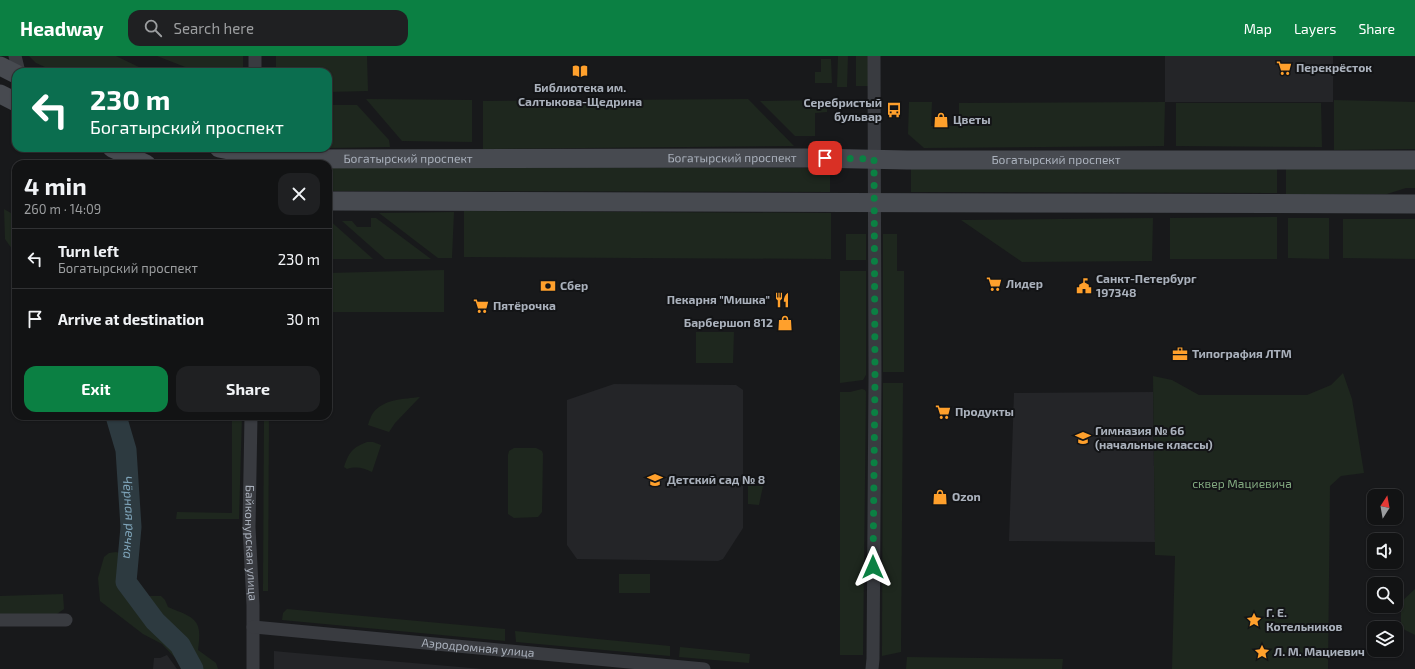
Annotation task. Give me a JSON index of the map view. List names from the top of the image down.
{
  "streets": {
    "main road": ["Богатырский проспект"],
    "street": ["Байконурская улица", "Аэродромная улица"]
  },
  "crossings": [
    ["Байконурская улица", "Аэродромная улица"]
  ],
  "water": ["Чёрная речка"],
  "parks": ["сквер Мациевича"],
  "places": {
    "supermarket": [
      "Перекрёсток",
      "Лидер",
      "Пятёрочка",
      "Продукты"
    ],
    "library": ["Библиотека им. Салтыкова-Щедрина"],
    "bus stop": ["Серебристый бульвар"],
    "shop": ["Цветы", "Барбершоп 812", "Ozon"],
    "bank": ["Сбер"],
    "public building": ["Санкт-Петербург 197348"],
    "restaurant": ["Пекарня \"Мишка\""],
    "office": ["Типография ЛТМ"],
    "school or university": ["Гимназия № 66 (начальные классы)", "Детский сад № 8"],
    "place": ["Г. Е. Котельников", "Л. М. Мациевич"]
  },
  "north": "top",
  "page": {
    "header": "Headway",
    "search": "Search here",
    "nav": ["Map", "Layers", "Share"],
    "turn": ["230 m", "Богатырский проспект"],
    "heading": ["4 min", "260 m · 14:09"],
    "list": [
      {
        "name": "Turn left",
        "note": "Богатырский проспект",
        "value": "230 m"
      },
      {
        "name": "Arrive at destination",
        "value": "30 m"
      }
    ],
    "buttons": ["Exit", "Share"]
  }
}
